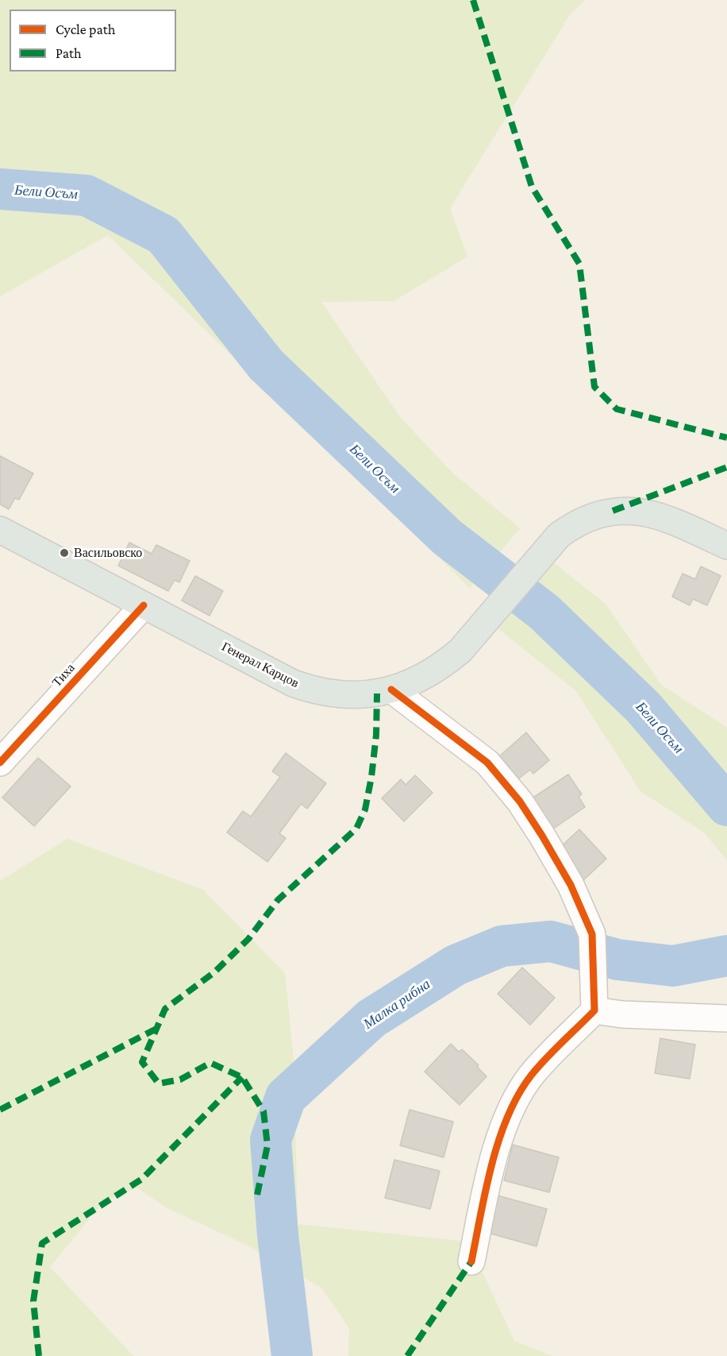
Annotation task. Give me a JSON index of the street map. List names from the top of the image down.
{
  "streets": {
    "main road": ["Генерал Карцов"],
    "street": ["Тиха"]
  },
  "crossings": [
    ["Генерал Карцов", "Тиха"]
  ],
  "water": ["Бели Осъм", "Малка рибна"],
  "places": ["Васильовско"],
  "legend": ["Cycle path", "Path"]
}
